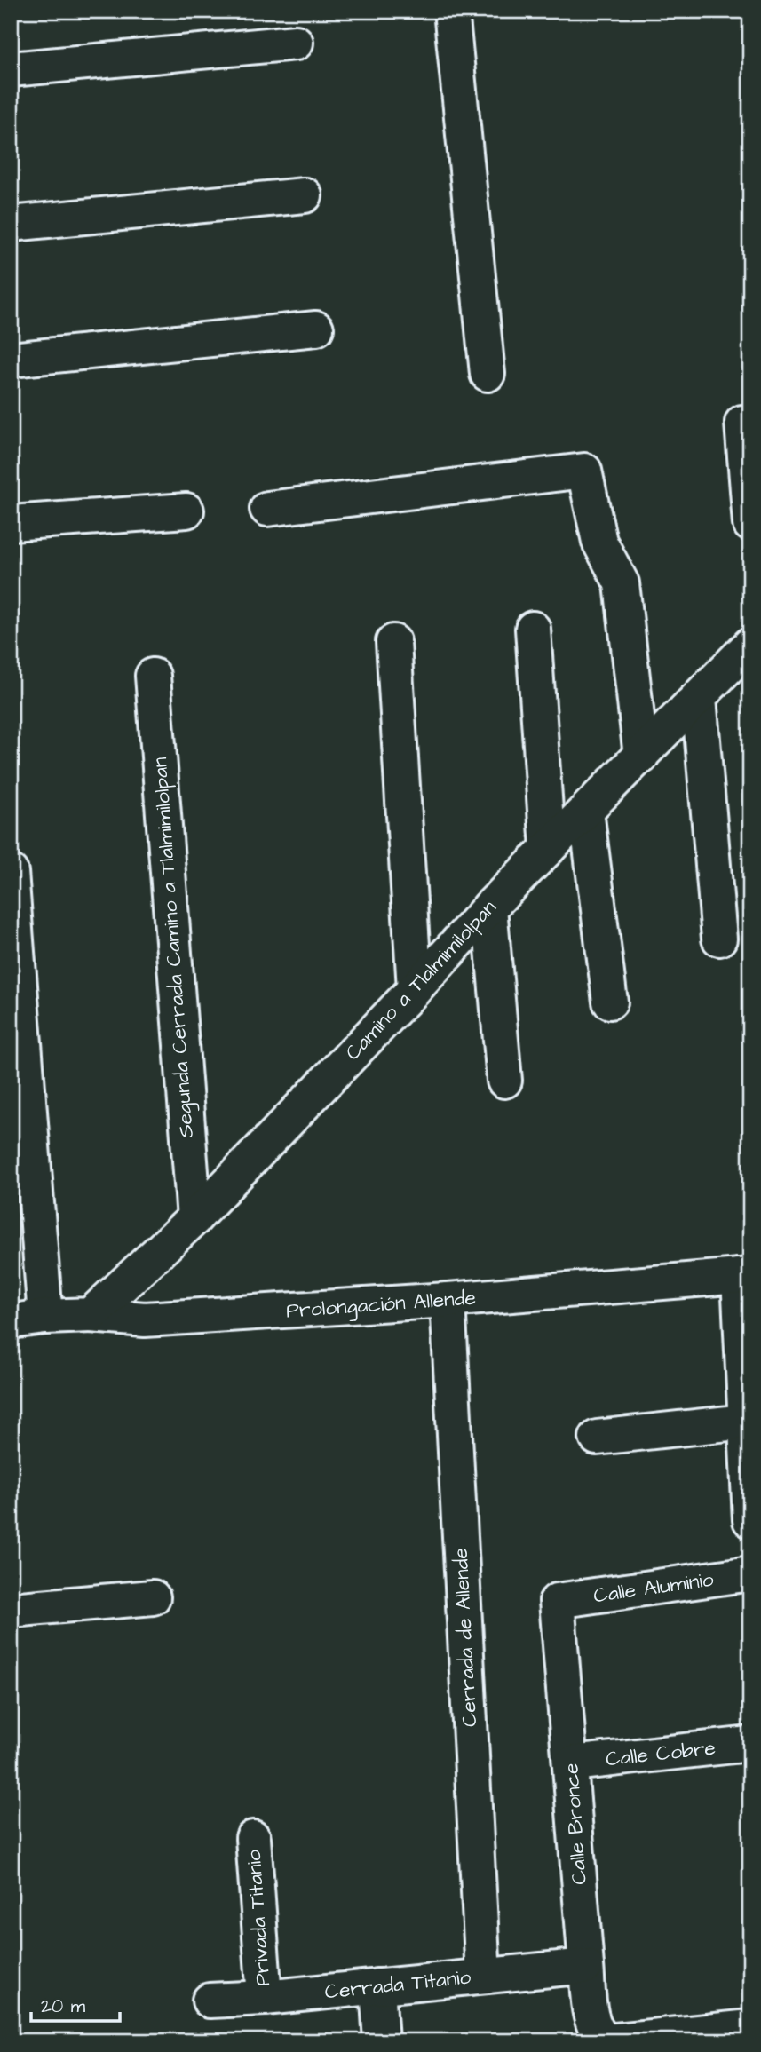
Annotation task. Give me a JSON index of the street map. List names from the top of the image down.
{
  "streets": {
    "street": [
      "Segunda Cerrada Camino a Tlalmimilolpan",
      "Camino a Tlalmimilolpan",
      "Prolongación Allende",
      "Calle Aluminio",
      "Cerrada de Allende",
      "Calle Cobre",
      "Calle Bronce",
      "Privada Titanio",
      "Cerrada Titanio"
    ]
  },
  "crossings": [
    ["Segunda Cerrada Camino a Tlalmimilolpan", "Camino a Tlalmimilolpan"],
    ["Camino a Tlalmimilolpan", "Prolongación Allende"],
    ["Prolongación Allende", "Cerrada de Allende"],
    ["Calle Aluminio", "Calle Bronce"],
    ["Cerrada de Allende", "Cerrada Titanio"],
    ["Calle Cobre", "Calle Bronce"],
    ["Calle Bronce", "Cerrada Titanio"],
    ["Privada Titanio", "Cerrada Titanio"]
  ],
  "scale_bar": "20 m"
}
